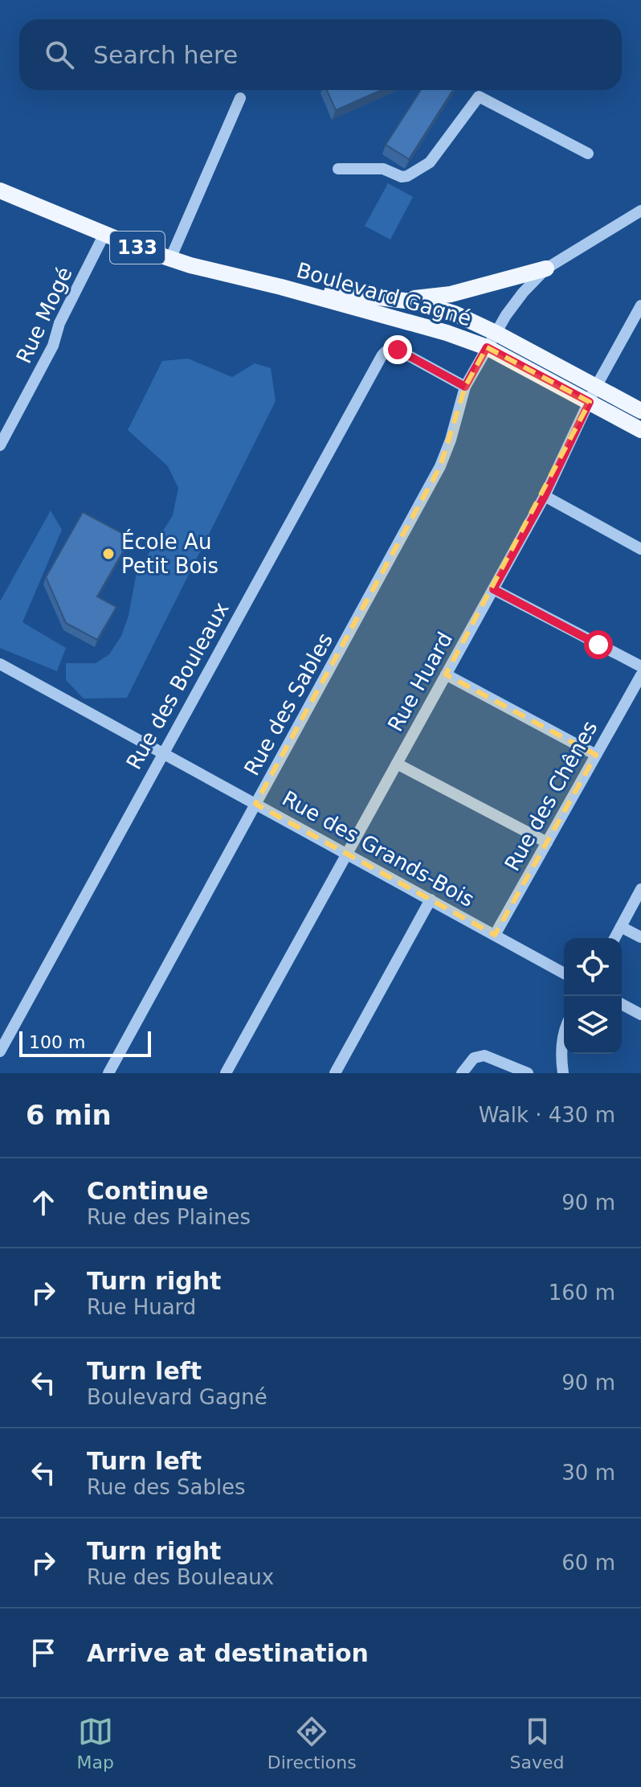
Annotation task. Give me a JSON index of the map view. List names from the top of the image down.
{
  "streets": {
    "main road": ["133", "Boulevard Gagné"],
    "street": [
      "Rue Mogé",
      "Rue Huard",
      "Rue des Bouleaux",
      "Rue des Sables",
      "Rue des Chênes",
      "Rue des Grands-Bois"
    ]
  },
  "crossings": [
    ["133", "Boulevard Gagné"],
    ["133", "Rue Mogé"],
    ["Boulevard Gagné", "Rue Huard"],
    ["Boulevard Gagné", "Rue des Sables"],
    ["Rue Huard", "Rue des Grands-Bois"],
    ["Rue des Bouleaux", "Rue des Sables"],
    ["Rue des Bouleaux", "Rue des Grands-Bois"],
    ["Rue des Sables", "Rue des Grands-Bois"],
    ["Rue des Chênes", "Rue des Grands-Bois"]
  ],
  "places": ["École Au Petit Bois"],
  "scale_bar": "100 m",
  "page": {
    "search": "Search here",
    "scale": "100 m",
    "heading": ["6 min", "Walk · 430 m"],
    "list": [
      ["Continue", "Rue des Plaines", "90 m"],
      ["Turn right", "Rue Huard", "160 m"],
      ["Turn left", "Boulevard Gagné", "90 m"],
      ["Turn left", "Rue des Sables", "30 m"],
      ["Turn right", "Rue des Bouleaux", "60 m"],
      "Arrive at destination"
    ],
    "nav": ["Map", "Directions", "Saved"]
  }
}
